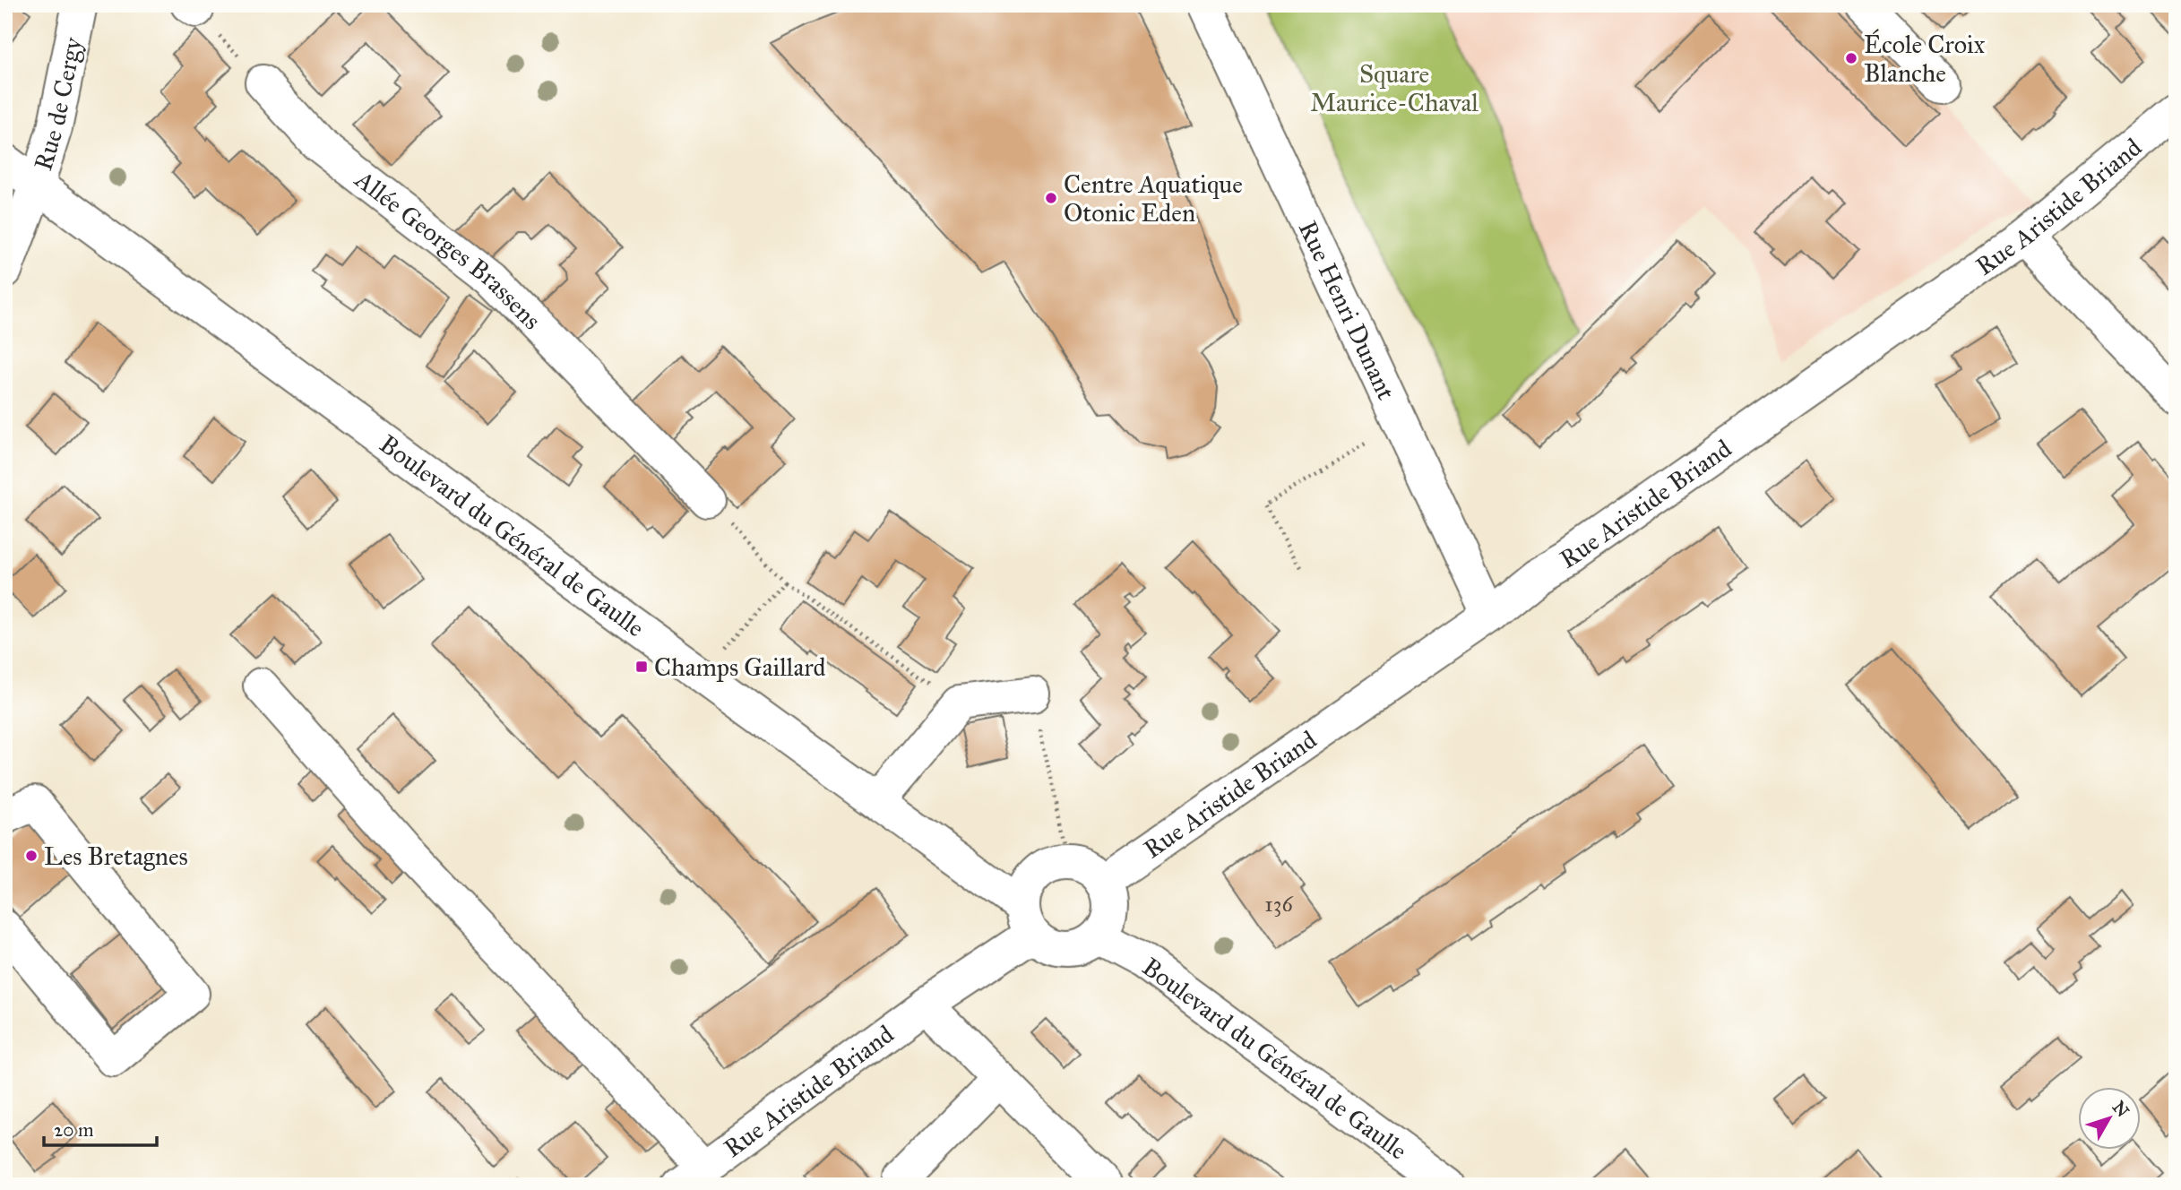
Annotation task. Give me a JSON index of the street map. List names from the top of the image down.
{
  "streets": {
    "street": [
      "Rue de Cergy",
      "Rue Aristide Briand",
      "Allée Georges Brassens",
      "Rue Henri Dunant",
      "Boulevard du Général de Gaulle"
    ]
  },
  "crossings": [
    ["Rue de Cergy", "Boulevard du Général de Gaulle"],
    ["Rue Aristide Briand", "Rue Henri Dunant"],
    ["Rue Aristide Briand", "Boulevard du Général de Gaulle"]
  ],
  "parks": ["Square Maurice-Chaval"],
  "places": {
    "other": ["École Croix Blanche", "Centre Aquatique Otonic Eden", "Les Bretagnes"],
    "transit": ["Champs Gaillard"]
  },
  "house_numbers": ["136"],
  "scale_bar": "20 m",
  "north": "top right"
}
